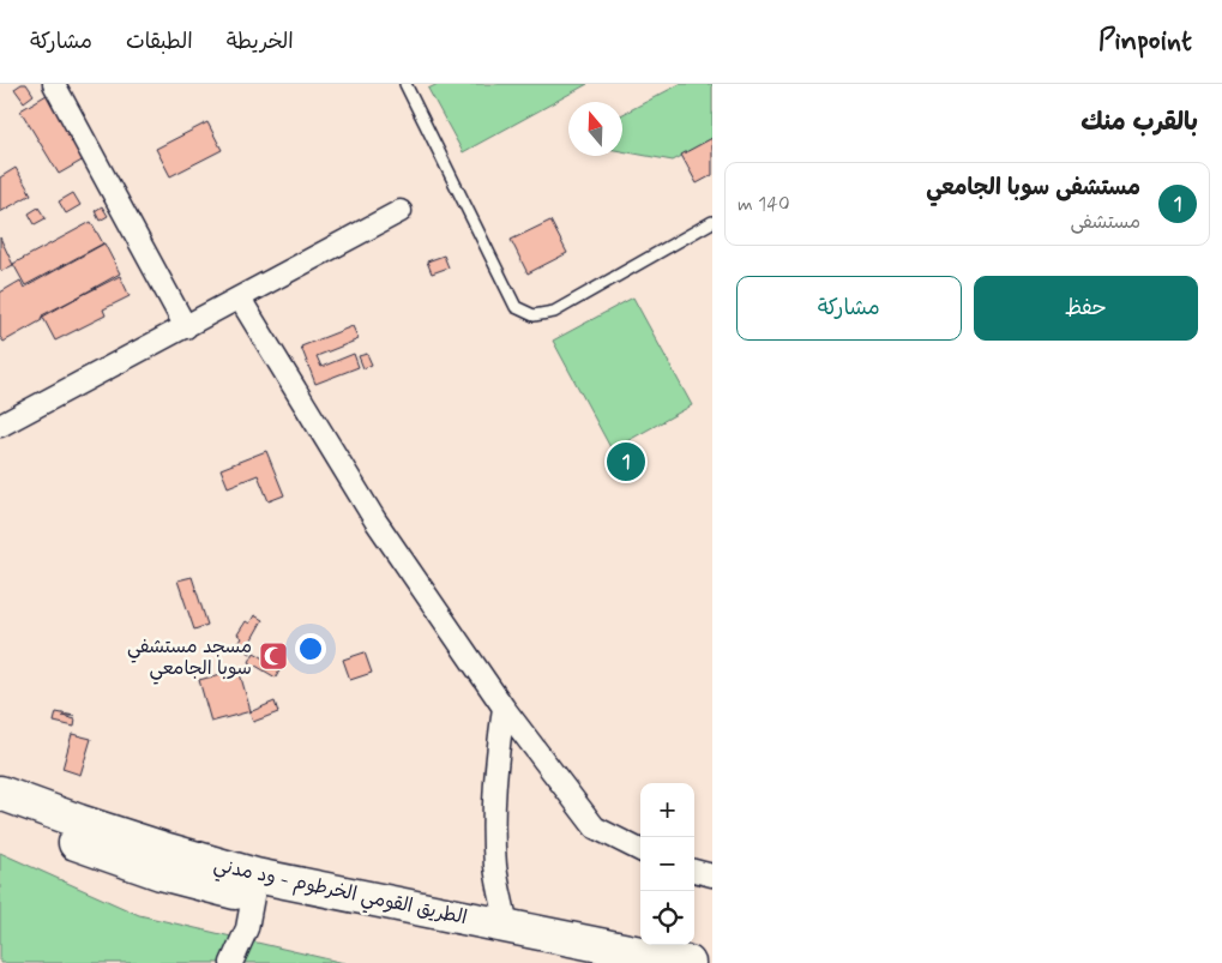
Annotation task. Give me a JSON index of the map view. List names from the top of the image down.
{
  "streets": {
    "highway": ["الطريق القومي الخرطوم - ود مدني"]
  },
  "places": {
    "mosque": ["مسجد مستشفي سوبا الجامعي"]
  },
  "north": "top",
  "page": {
    "header": "Pinpoint",
    "nav": ["الخريطة", "الطبقات", "مشاركة"],
    "heading": "بالقرب منك",
    "list": [
      {
        "mark": "1",
        "name": "مستشفى سوبا الجامعي",
        "note": "مستشفى",
        "value": "140 m"
      }
    ],
    "buttons": ["حفظ", "مشاركة"],
    "pins": "1",
    "map_buttons": ["+", "−"]
  }
}
